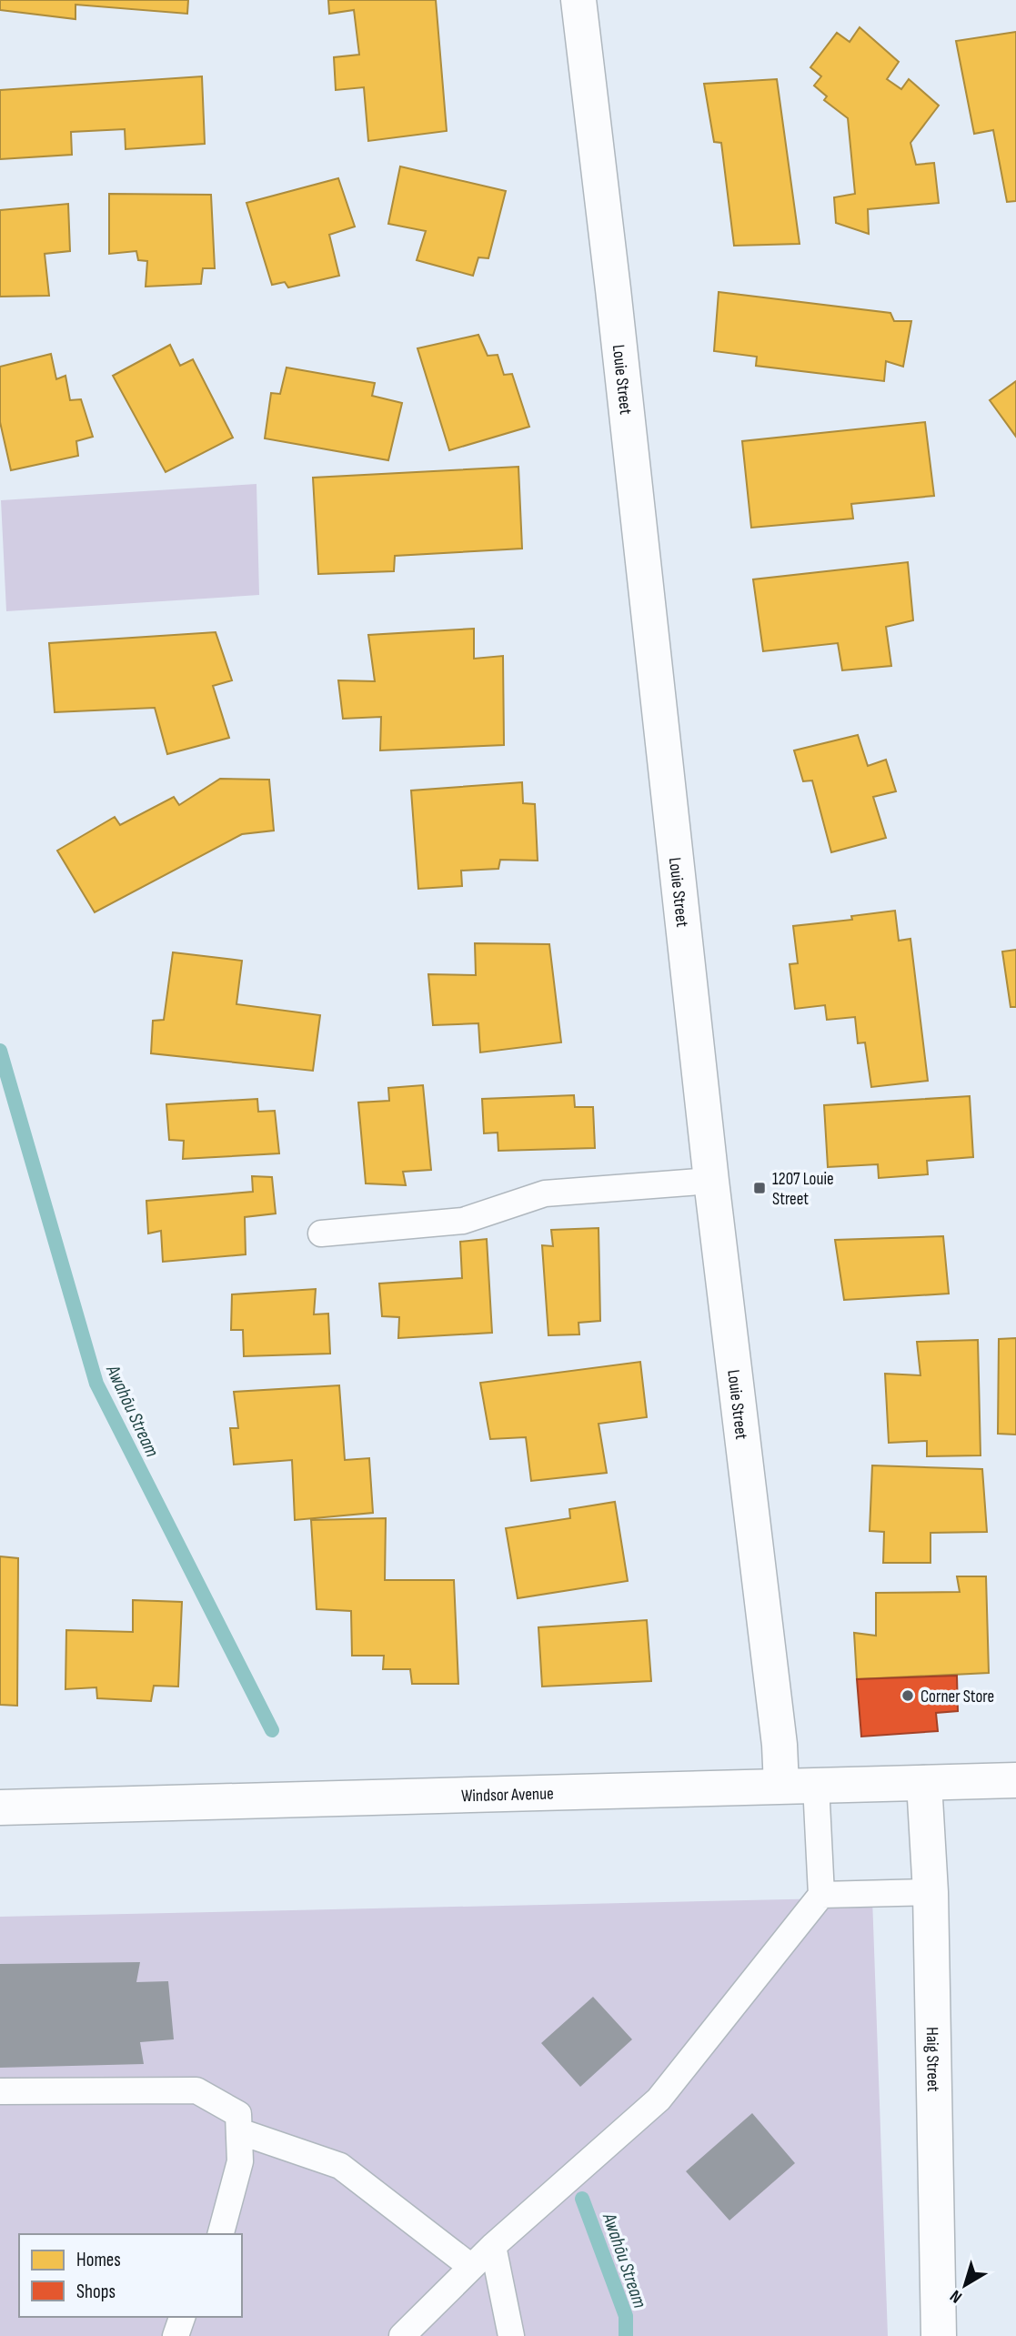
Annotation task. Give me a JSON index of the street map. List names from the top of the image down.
{
  "streets": {
    "street": ["Louie Street", "Windsor Avenue", "Haig Street"]
  },
  "crossings": [
    ["Louie Street", "Windsor Avenue"],
    ["Windsor Avenue", "Haig Street"]
  ],
  "water": ["Awahōu Stream"],
  "places": {
    "transit": ["1207 Louie Street"],
    "other": ["Corner Store"]
  },
  "legend": ["Homes", "Shops"],
  "north": "bottom left"
}
